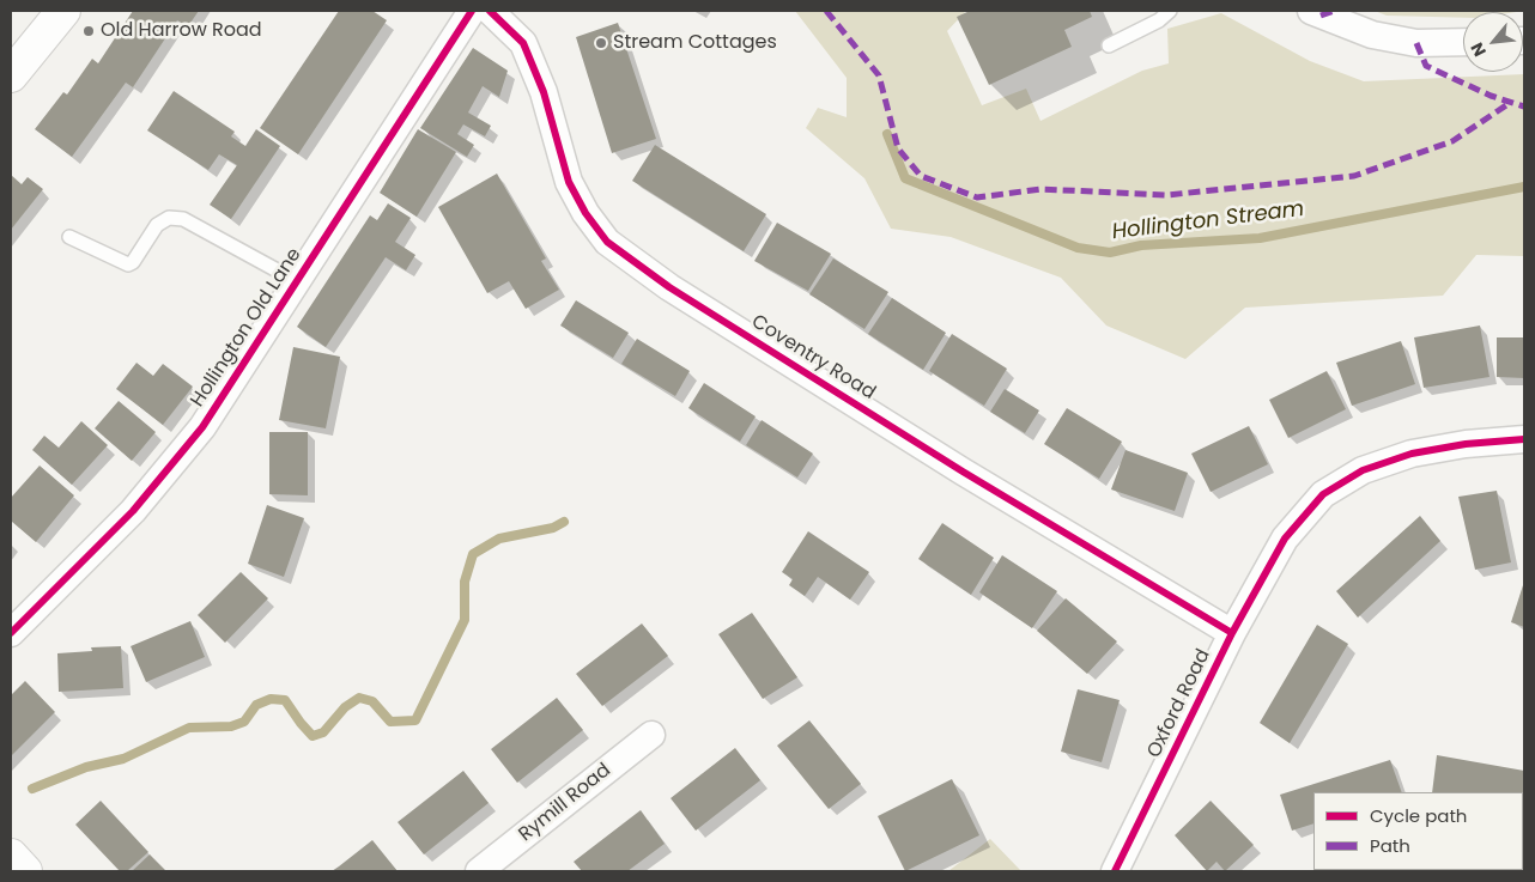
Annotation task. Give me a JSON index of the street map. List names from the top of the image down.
{
  "streets": {
    "street": [
      "Hollington Old Lane",
      "Coventry Road",
      "Oxford Road",
      "Rymill Road"
    ]
  },
  "crossings": [
    ["Coventry Road", "Oxford Road"]
  ],
  "water": ["Hollington Stream"],
  "places": ["Old Harrow Road", "Stream Cottages"],
  "legend": ["Cycle path", "Path"],
  "north": "bottom left"
}
